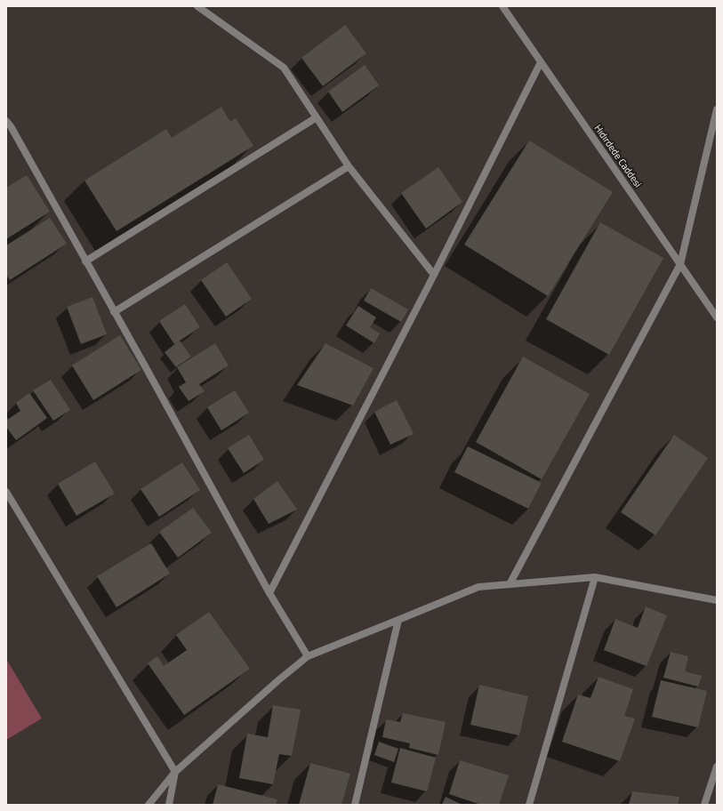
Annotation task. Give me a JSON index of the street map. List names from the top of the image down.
{
  "streets": {
    "street": ["Hıdırdede Caddesi"]
  }
}
